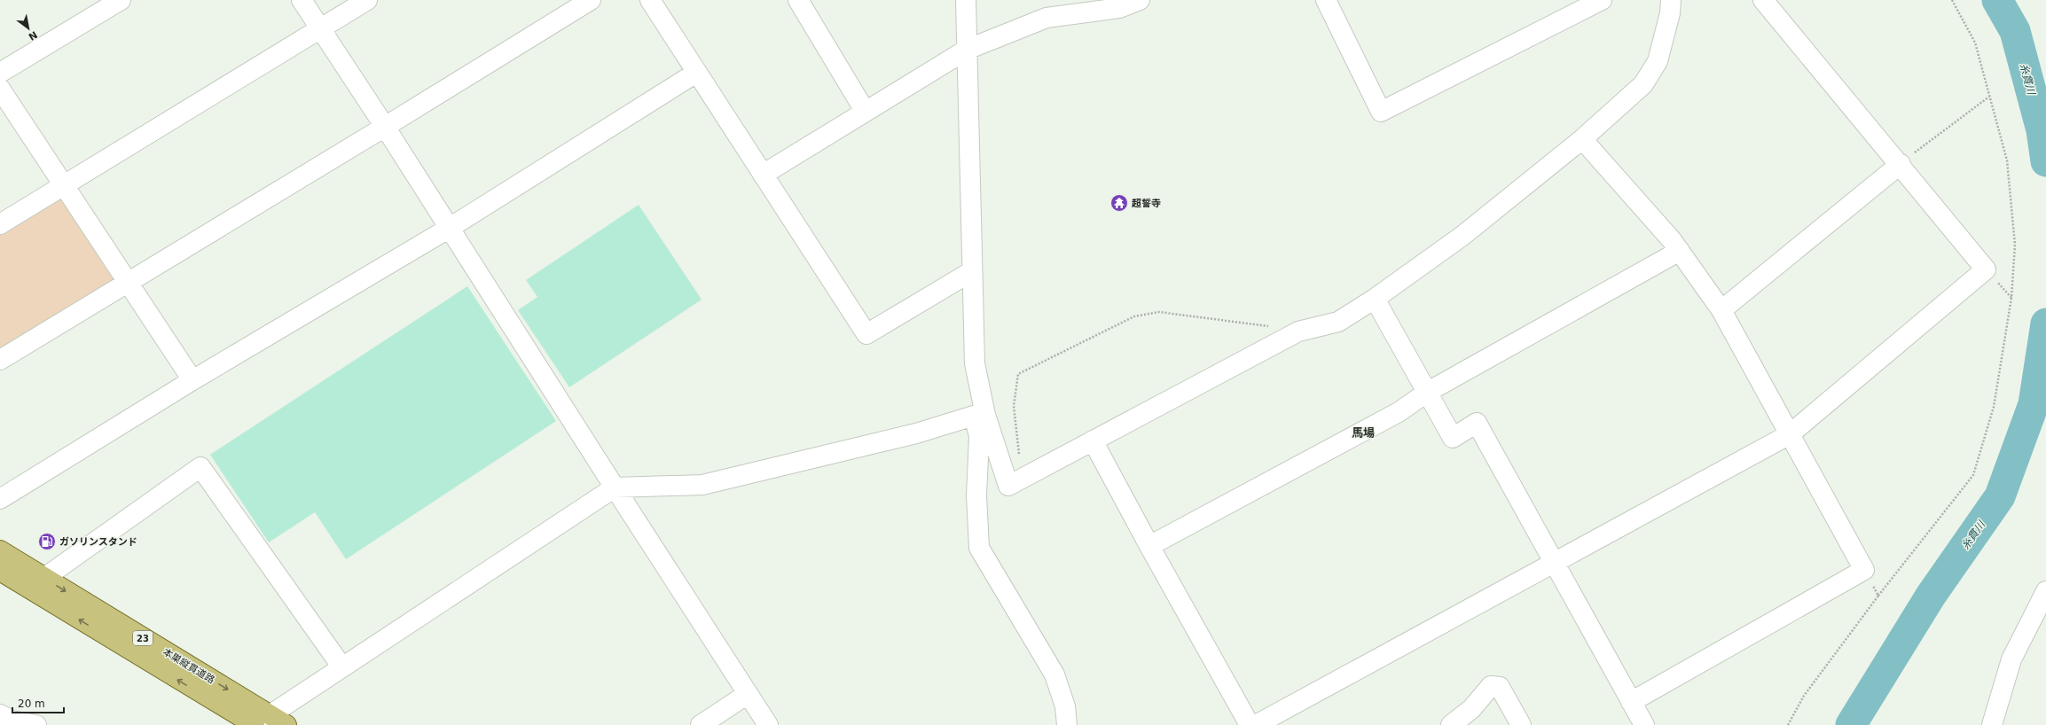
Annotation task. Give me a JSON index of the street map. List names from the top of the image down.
{
  "streets": {
    "main road": ["23", "本巣縦貫道路"]
  },
  "districts": ["馬場"],
  "water": ["糸貫川"],
  "places": {
    "temple": ["超誓寺"],
    "fuel station": ["ガソリンスタンド"]
  },
  "scale_bar": "20 m",
  "north": "bottom right"
}
